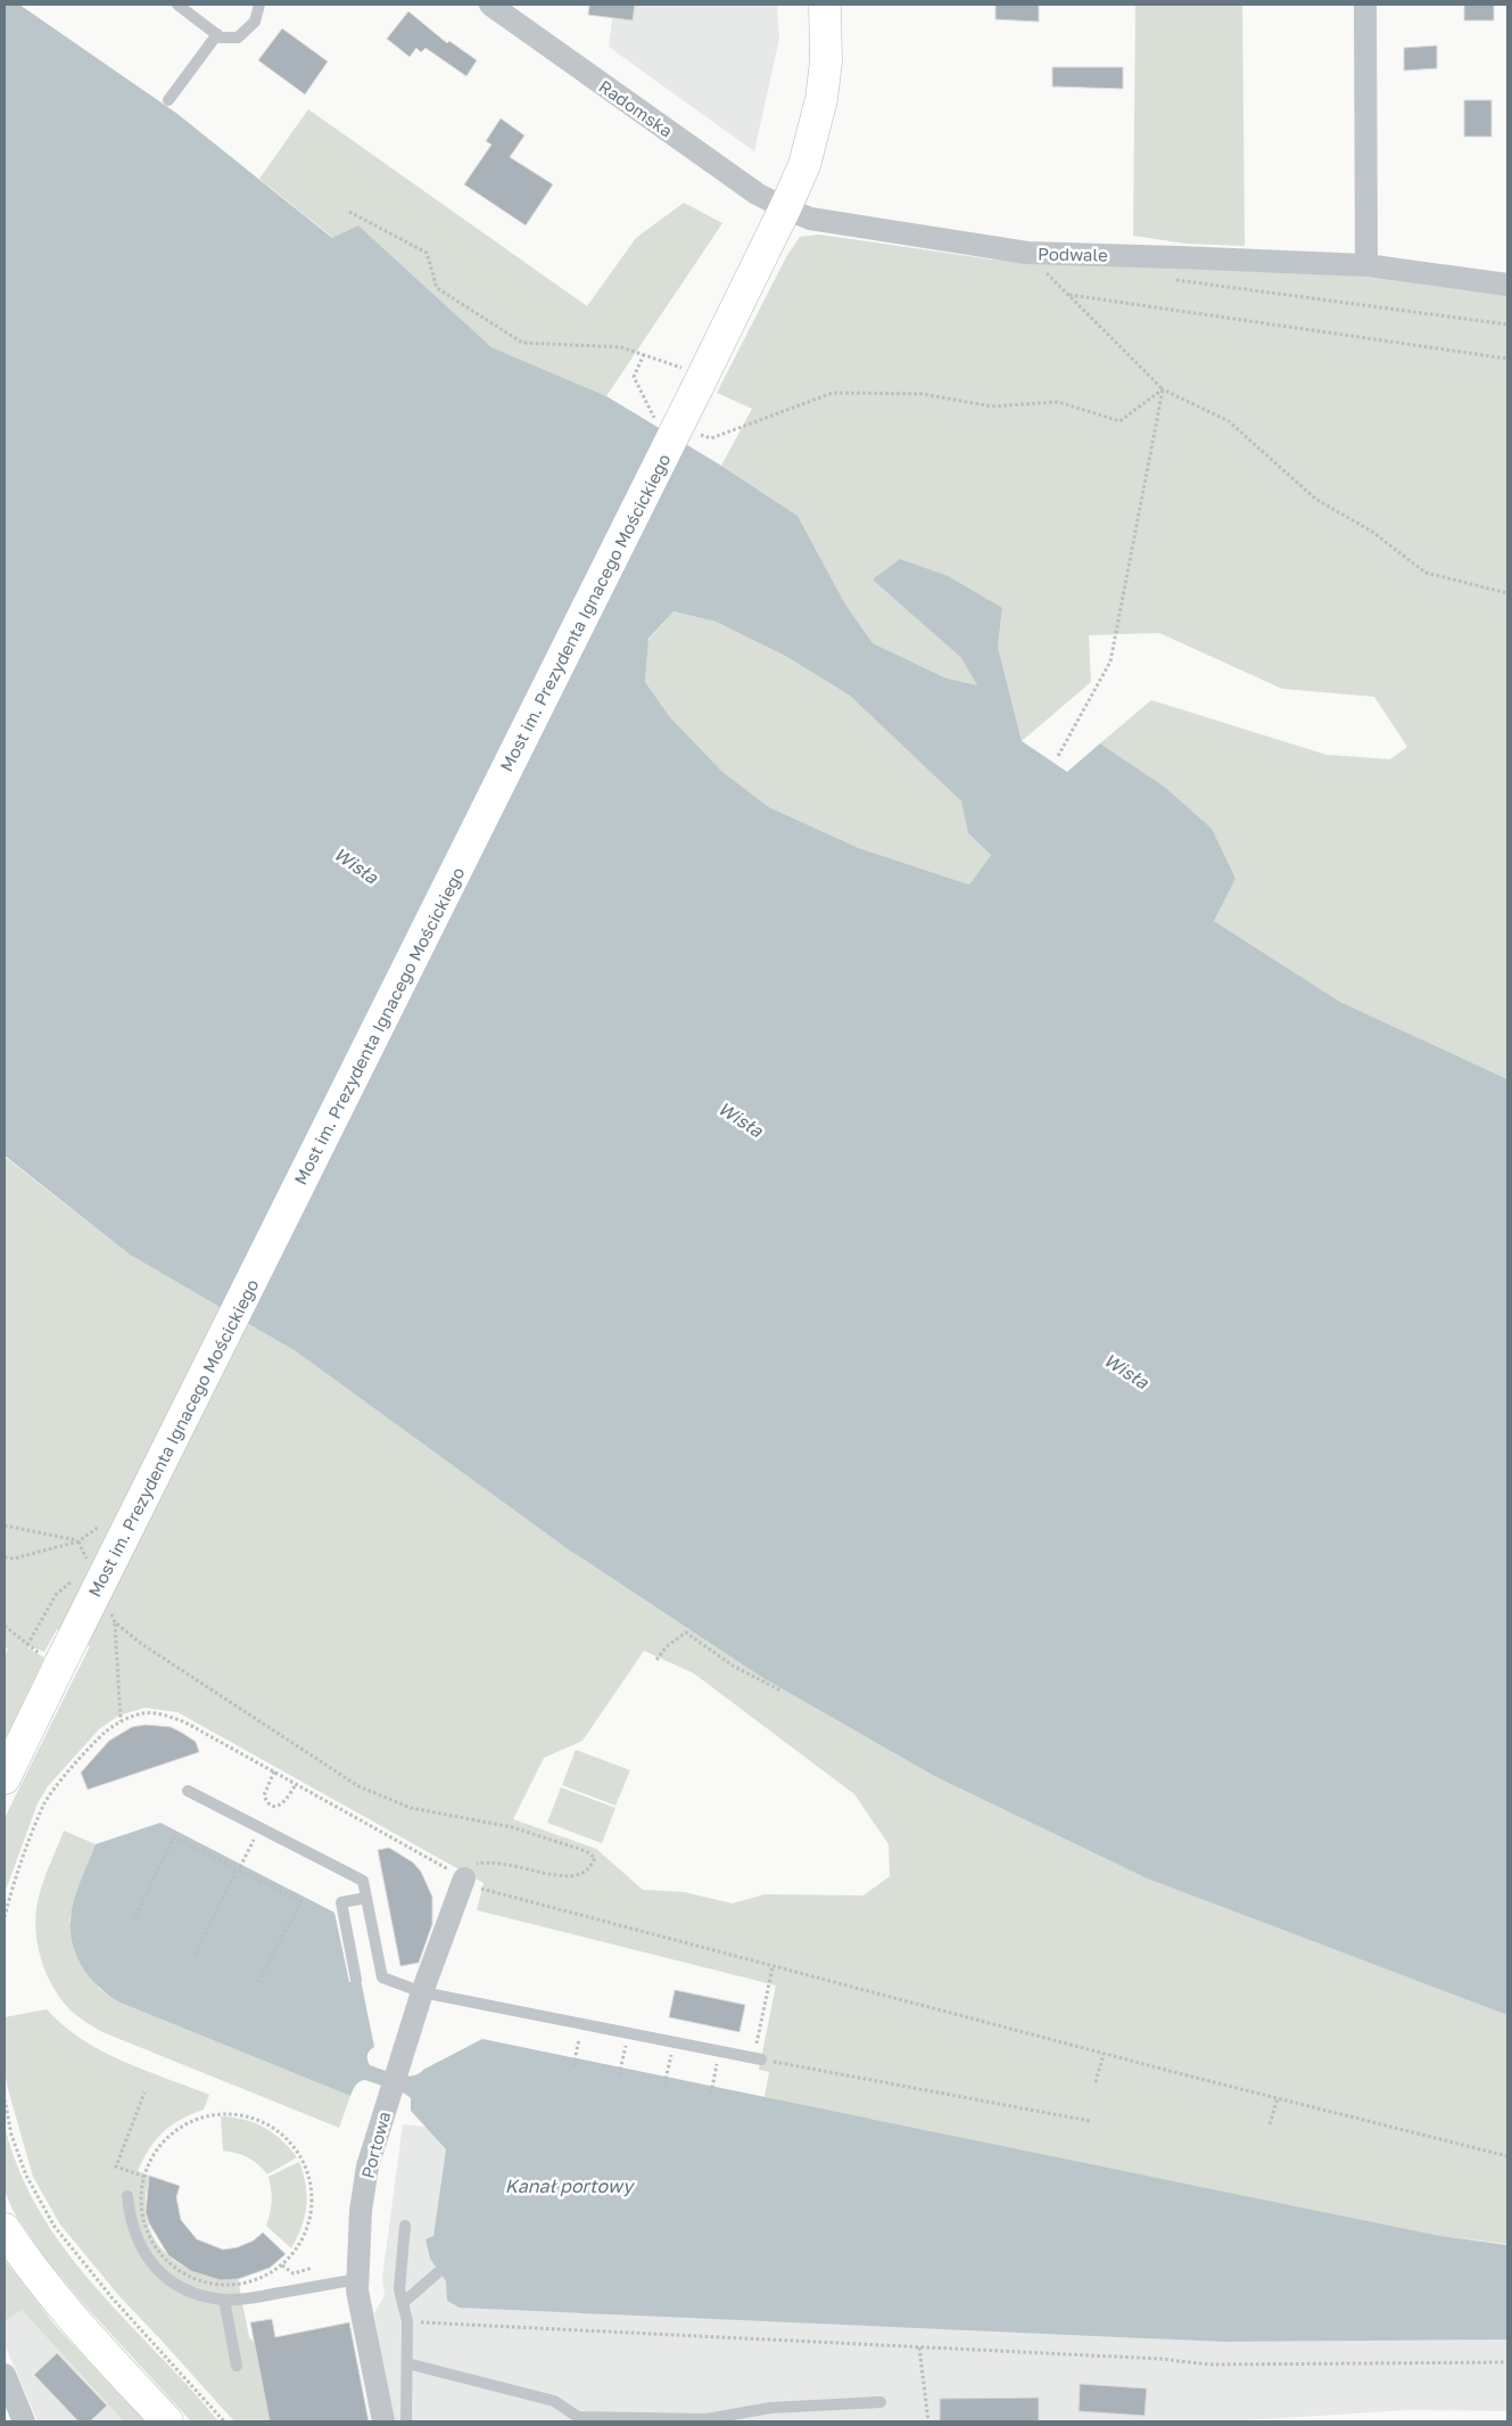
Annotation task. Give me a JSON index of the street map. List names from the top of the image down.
{
  "streets": {
    "main road": ["Most im. Prezydenta Ignacego Mościckiego"],
    "street": ["Radomska", "Podwale", "Portowa"]
  },
  "crossings": [
    ["Radomska", "Podwale"]
  ],
  "water": ["Wisła", "Kanał portowy"]
}
